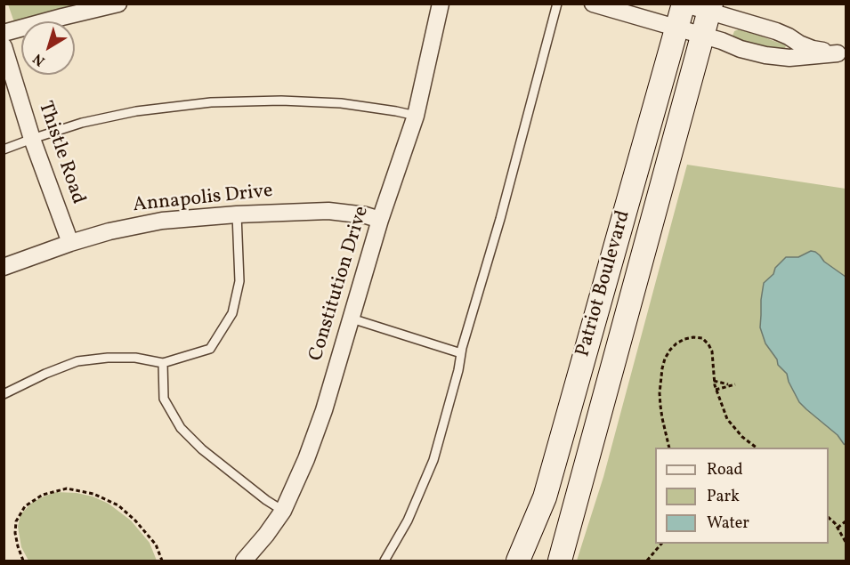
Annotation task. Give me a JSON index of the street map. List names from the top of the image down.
{
  "streets": {
    "main road": ["Patriot Boulevard"],
    "street": ["Thistle Road", "Annapolis Drive", "Constitution Drive"]
  },
  "crossings": [
    ["Thistle Road", "Annapolis Drive"],
    ["Annapolis Drive", "Constitution Drive"]
  ],
  "legend": ["Road", "Park", "Water"],
  "north": "bottom left"
}
